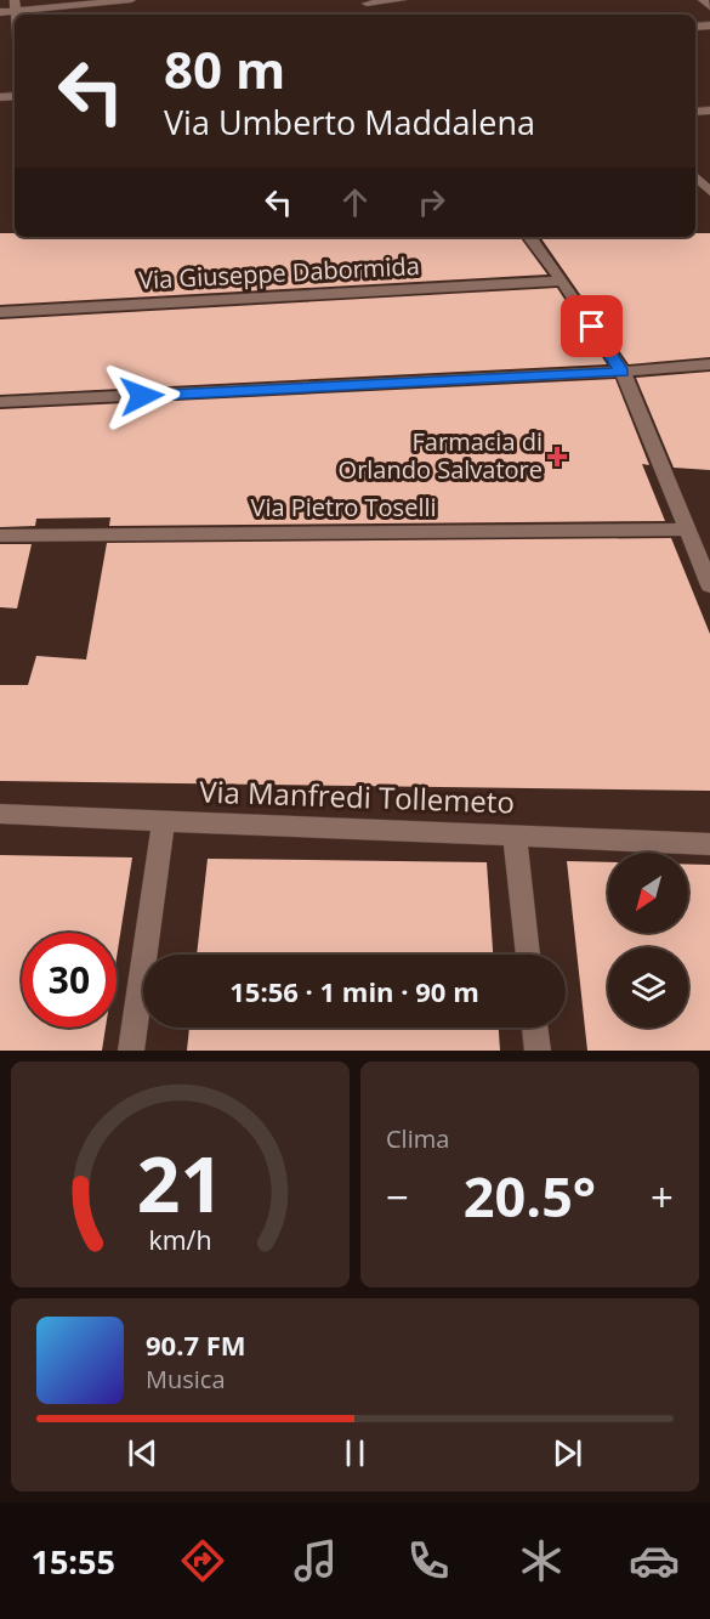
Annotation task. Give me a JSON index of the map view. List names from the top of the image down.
{
  "streets": {
    "street": ["Via Giuseppe Dabormida", "Via Pietro Toselli", "Via Manfredi Tollemeto"]
  },
  "places": {
    "health": ["Farmacia di Orlando Salvatore"]
  },
  "north": "bottom left",
  "page": {
    "turn": ["80 m", "Via Umberto Maddalena"],
    "limit": "30",
    "trip": "15:56 · 1 min · 90 m",
    "tile": "Clima",
    "heat": ["−", "20.5°", "+"],
    "song": ["90.7 FM", "Musica"],
    "tabs": "15:55",
    "gauge": ["21", "km/h"]
  }
}
